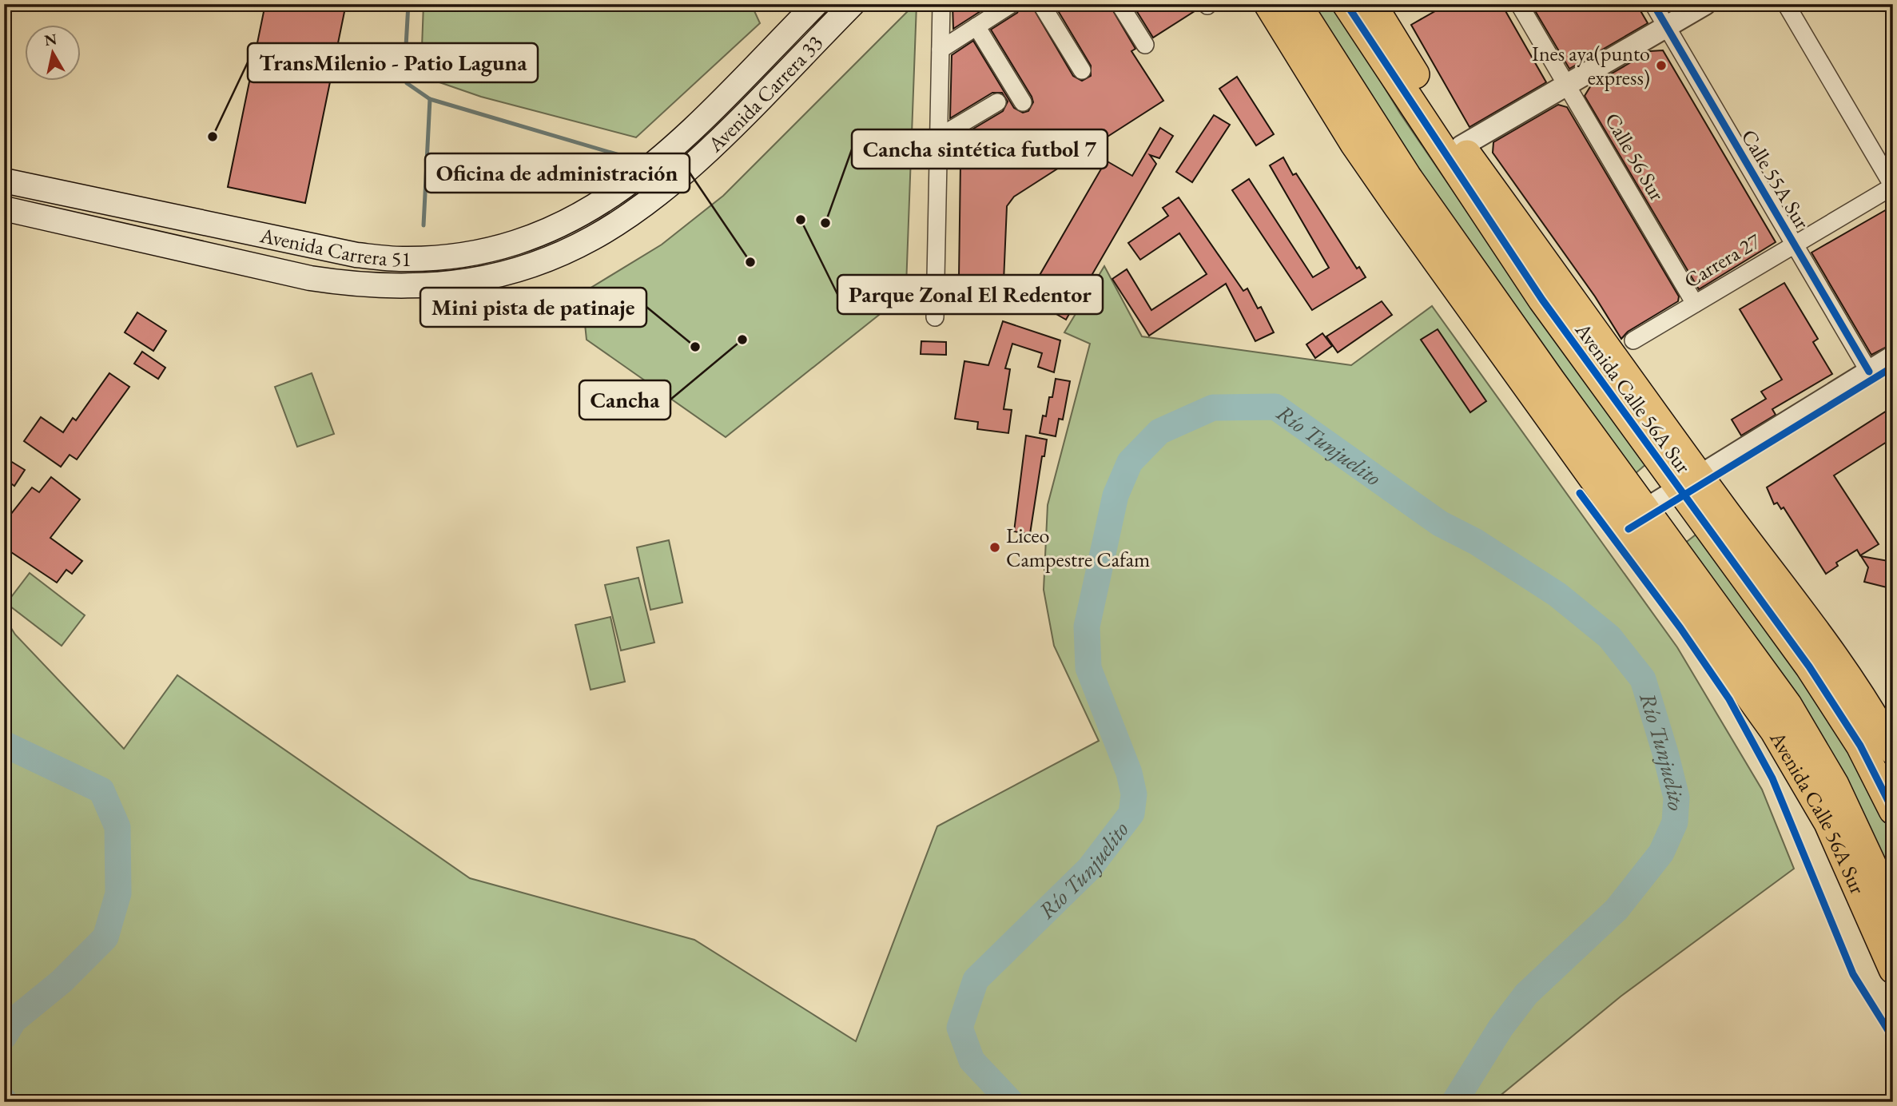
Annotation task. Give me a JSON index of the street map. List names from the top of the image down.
{
  "streets": {
    "highway": ["Avenida Calle 56A Sur"],
    "main road": ["Avenida Carrera 33", "Avenida Carrera 51"],
    "street": ["Calle 56 Sur", "Calle 55A Sur", "Carrera 27"]
  },
  "crossings": [
    ["Avenida Carrera 33", "Avenida Carrera 51"],
    ["Calle 56 Sur", "Carrera 27"],
    ["Calle 55A Sur", "Carrera 27"]
  ],
  "water": ["Río Tunjuelito"],
  "places": [
    "Ines aya(punto express)",
    "TransMilenio - Patio Laguna",
    "Parque Zonal El Redentor",
    "Cancha sintética futbol 7",
    "Oficina de administración",
    "Cancha",
    "Mini pista de patinaje",
    "Liceo Campestre Cafam"
  ],
  "north": "top"
}
